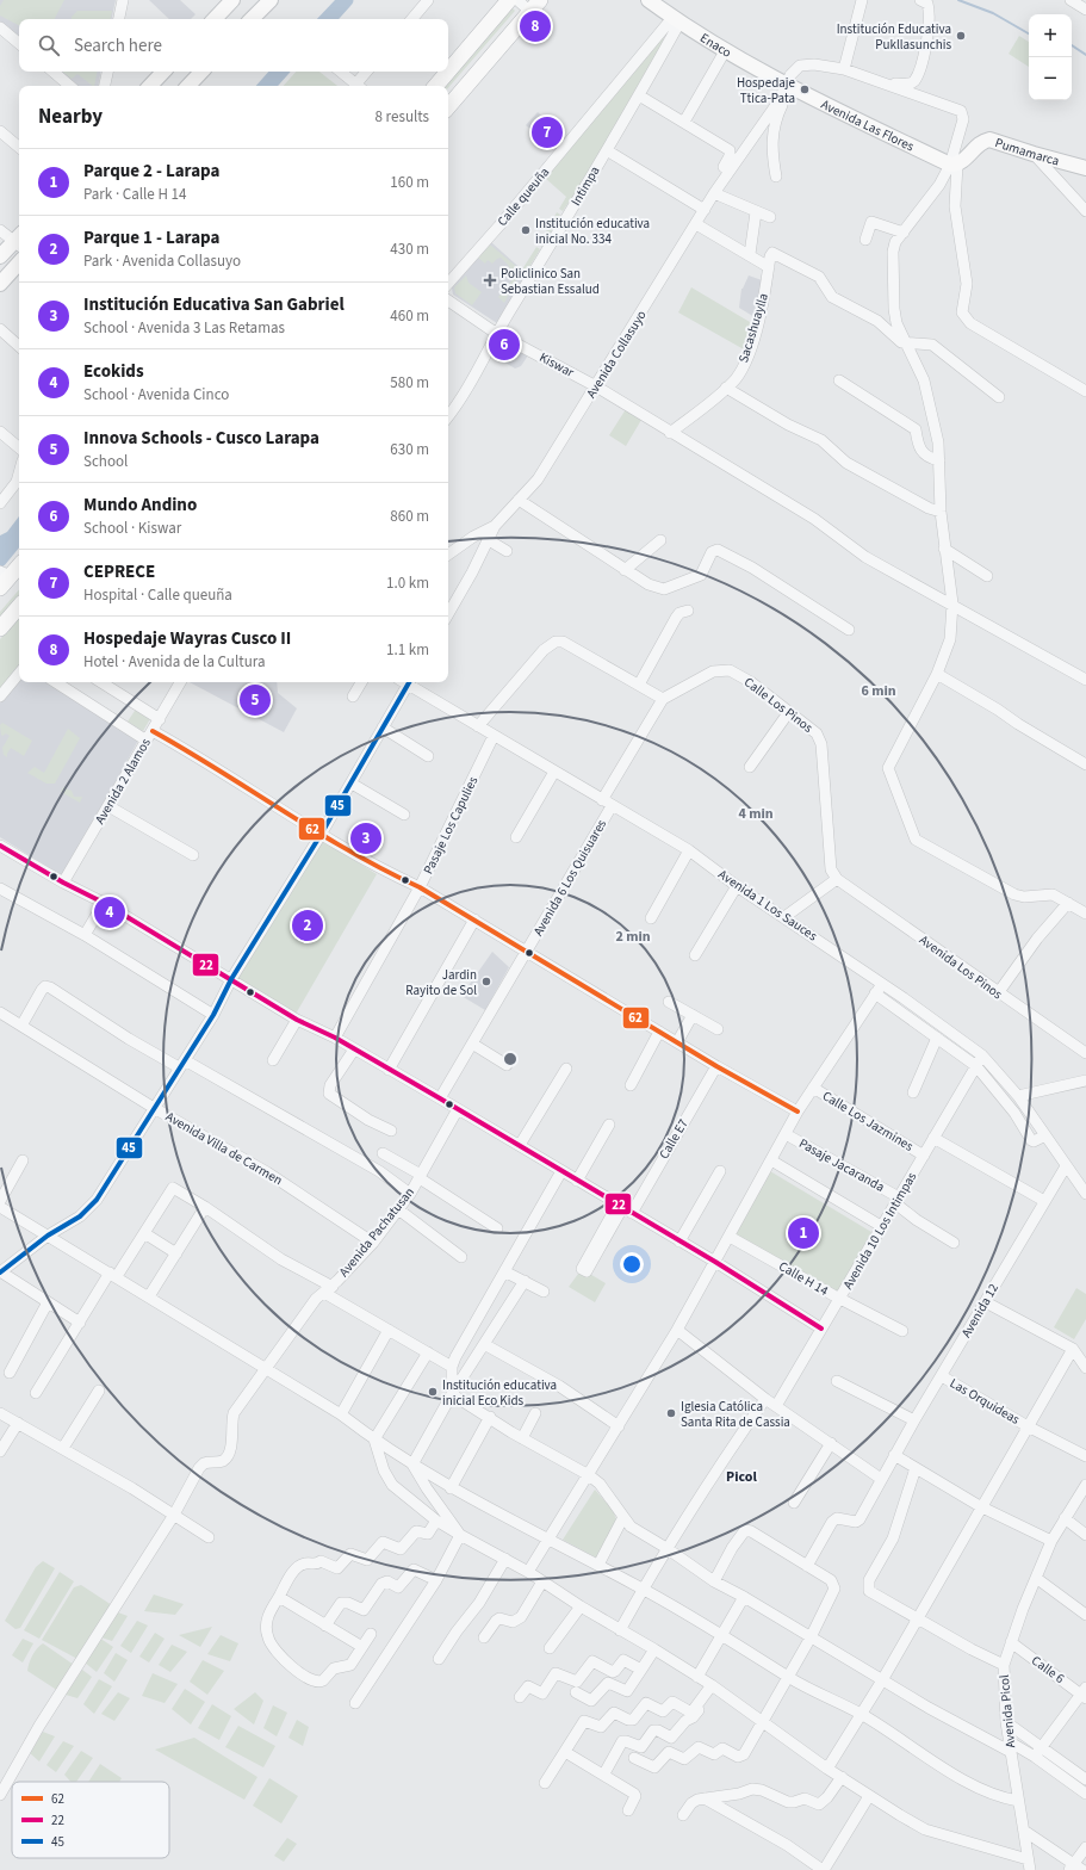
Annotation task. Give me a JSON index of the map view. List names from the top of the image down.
{
  "streets": {
    "main road": ["Enaco", "Avenida Las Flores", "Pumamarca"],
    "street": [
      "Intimpa",
      "Calle queuña",
      "Sacashuaylla",
      "Avenida Collasuyo",
      "Kiswar",
      "Calle Los Pinos",
      "Avenida 2 Alamos",
      "Pasaje Los Capulies",
      "Avenida 6 Los Quisuares",
      "Avenida 1 Los Sauces",
      "Avenida Los Pinos",
      "Calle Los Jazmines",
      "Calle E7",
      "Avenida Villa de Carmen",
      "Pasaje Jacaranda",
      "Avenida 10 Los Intimpas",
      "Avenida Pachatusan",
      "Calle H 14",
      "Avenida 12",
      "Las Orquideas",
      "Calle 6",
      "Avenida Picol"
    ]
  },
  "crossings": [
    ["Enaco", "Avenida Las Flores"],
    ["Enaco", "Intimpa"],
    ["Enaco", "Calle queuña"],
    ["Enaco", "Avenida Collasuyo"],
    ["Avenida Las Flores", "Pumamarca"],
    ["Avenida Las Flores", "Avenida Collasuyo"],
    ["Intimpa", "Calle queuña"],
    ["Intimpa", "Kiswar"],
    ["Sacashuaylla", "Kiswar"],
    ["Avenida Collasuyo", "Kiswar"],
    ["Calle Los Pinos", "Avenida Los Pinos"],
    ["Pasaje Los Capulies", "Avenida 1 Los Sauces"],
    ["Avenida 6 Los Quisuares", "Avenida 1 Los Sauces"],
    ["Avenida 1 Los Sauces", "Avenida 10 Los Intimpas"],
    ["Avenida 1 Los Sauces", "Avenida 12"],
    ["Calle Los Jazmines", "Avenida 10 Los Intimpas"],
    ["Avenida Villa de Carmen", "Avenida Pachatusan"],
    ["Pasaje Jacaranda", "Avenida 10 Los Intimpas"],
    ["Avenida 10 Los Intimpas", "Calle H 14"],
    ["Avenida 12", "Las Orquideas"],
    ["Calle 6", "Avenida Picol"]
  ],
  "districts": ["Picol"],
  "places": {
    "other": [
      "Institución Educativa Pukllasunchis",
      "Hospedaje Ttica-Pata",
      "Institución educativa inicial No. 334",
      "Jardin Rayito de Sol",
      "Institución educativa inicial Eco Kids",
      "Iglesia Católica Santa Rita de Cassia"
    ],
    "health": ["Policlinico San Sebastian Essalud"]
  },
  "lines": ["transit line 45", "transit line 62", "transit line 22"],
  "legend": ["62", "22", "45"],
  "page": {
    "pins": [
      "8",
      "7",
      "6",
      "5",
      "3",
      "4",
      "2",
      "1"
    ],
    "map_buttons": ["+", "−"],
    "search": "Search here",
    "heading": ["Nearby", "8 results"],
    "list": [
      {
        "mark": "1",
        "name": "Parque 2 - Larapa",
        "note": "Park · Calle H 14",
        "value": "160 m"
      },
      {
        "mark": "2",
        "name": "Parque 1 - Larapa",
        "note": "Park · Avenida Collasuyo",
        "value": "430 m"
      },
      {
        "mark": "3",
        "name": "Institución Educativa San Gabriel",
        "note": "School · Avenida 3 Las Retamas",
        "value": "460 m"
      },
      {
        "mark": "4",
        "name": "Ecokids",
        "note": "School · Avenida Cinco",
        "value": "580 m"
      },
      {
        "mark": "5",
        "name": "Innova Schools - Cusco Larapa",
        "note": "School",
        "value": "630 m"
      },
      {
        "mark": "6",
        "name": "Mundo Andino",
        "note": "School · Kiswar",
        "value": "860 m"
      },
      {
        "mark": "7",
        "name": "CEPRECE",
        "note": "Hospital · Calle queuña",
        "value": "1.0 km"
      },
      {
        "mark": "8",
        "name": "Hospedaje Wayras Cusco II",
        "note": "Hotel · Avenida de la Cultura",
        "value": "1.1 km"
      }
    ]
  },
  "rings": ["6 min", "4 min", "2 min"]
}
